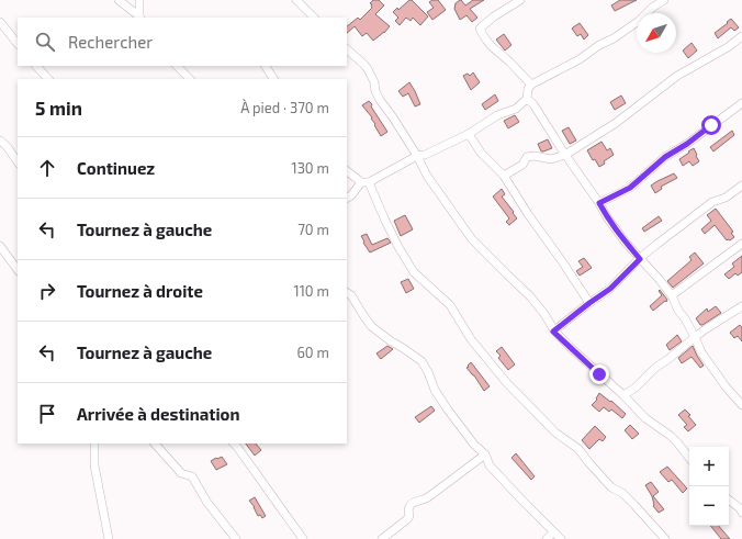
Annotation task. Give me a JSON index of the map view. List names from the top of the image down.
{
  "north": "bottom left",
  "page": {
    "search": "Rechercher",
    "heading": ["5 min", "À pied · 370 m"],
    "list": [
      ["Continuez", "130 m"],
      ["Tournez à gauche", "70 m"],
      ["Tournez à droite", "110 m"],
      ["Tournez à gauche", "60 m"],
      "Arrivée à destination"
    ],
    "map_buttons": ["+", "−"]
  }
}
